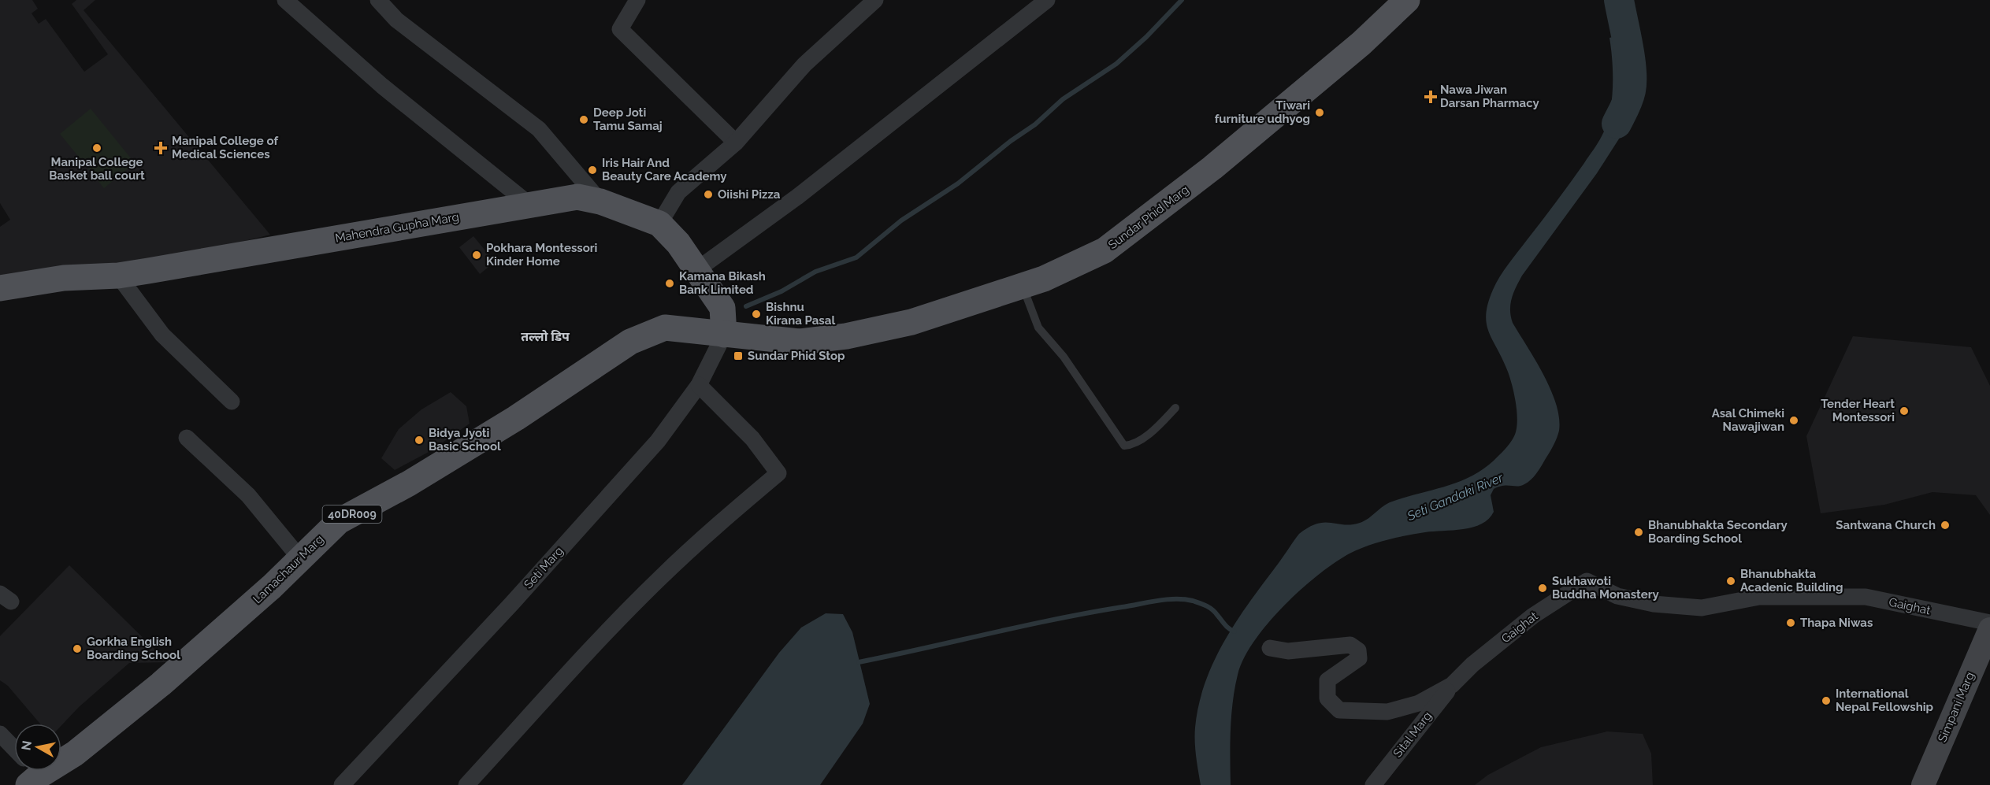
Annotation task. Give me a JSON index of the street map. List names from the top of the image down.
{
  "streets": {
    "main road": [
      "Sundar Phid Marg",
      "Mahendra Gupha Marg",
      "40DR009",
      "Lamachaur Marg",
      "Simpani Marg"
    ],
    "street": ["Seti Marg", "Gaighat", "Sital Marg"]
  },
  "crossings": [
    ["Sundar Phid Marg", "Mahendra Gupha Marg"],
    ["Sundar Phid Marg", "Seti Marg"],
    ["Sundar Phid Marg", "Lamachaur Marg"],
    ["Mahendra Gupha Marg", "Seti Marg"],
    ["Mahendra Gupha Marg", "Lamachaur Marg"],
    ["Seti Marg", "Lamachaur Marg"],
    ["Gaighat", "Sital Marg"]
  ],
  "districts": ["तल्लो डिप"],
  "water": ["Seti Gandaki River"],
  "places": {
    "health": ["Nawa Jiwan Darsan Pharmacy", "Manipal College of Medical Sciences"],
    "other": [
      "Tiwari furniture udhyog",
      "Deep Joti Tamu Samaj",
      "Manipal College Basket ball court",
      "Iris Hair And Beauty Care Academy",
      "Oiishi Pizza",
      "Pokhara Montessori Kinder Home",
      "Kamana Bikash Bank Limited",
      "Bishnu Kirana Pasal",
      "Tender Heart Montessori",
      "Asal Chimeki Nawajiwan",
      "Bidya Jyoti Basic School",
      "Santwana Church",
      "Bhanubhakta Secondary Boarding School",
      "Bhanubhakta Acadenic Building",
      "Sukhawoti Buddha Monastery",
      "Thapa Niwas",
      "Gorkha English Boarding School",
      "International Nepal Fellowship"
    ],
    "transit": ["Sundar Phid Stop"]
  },
  "north": "left"
}
